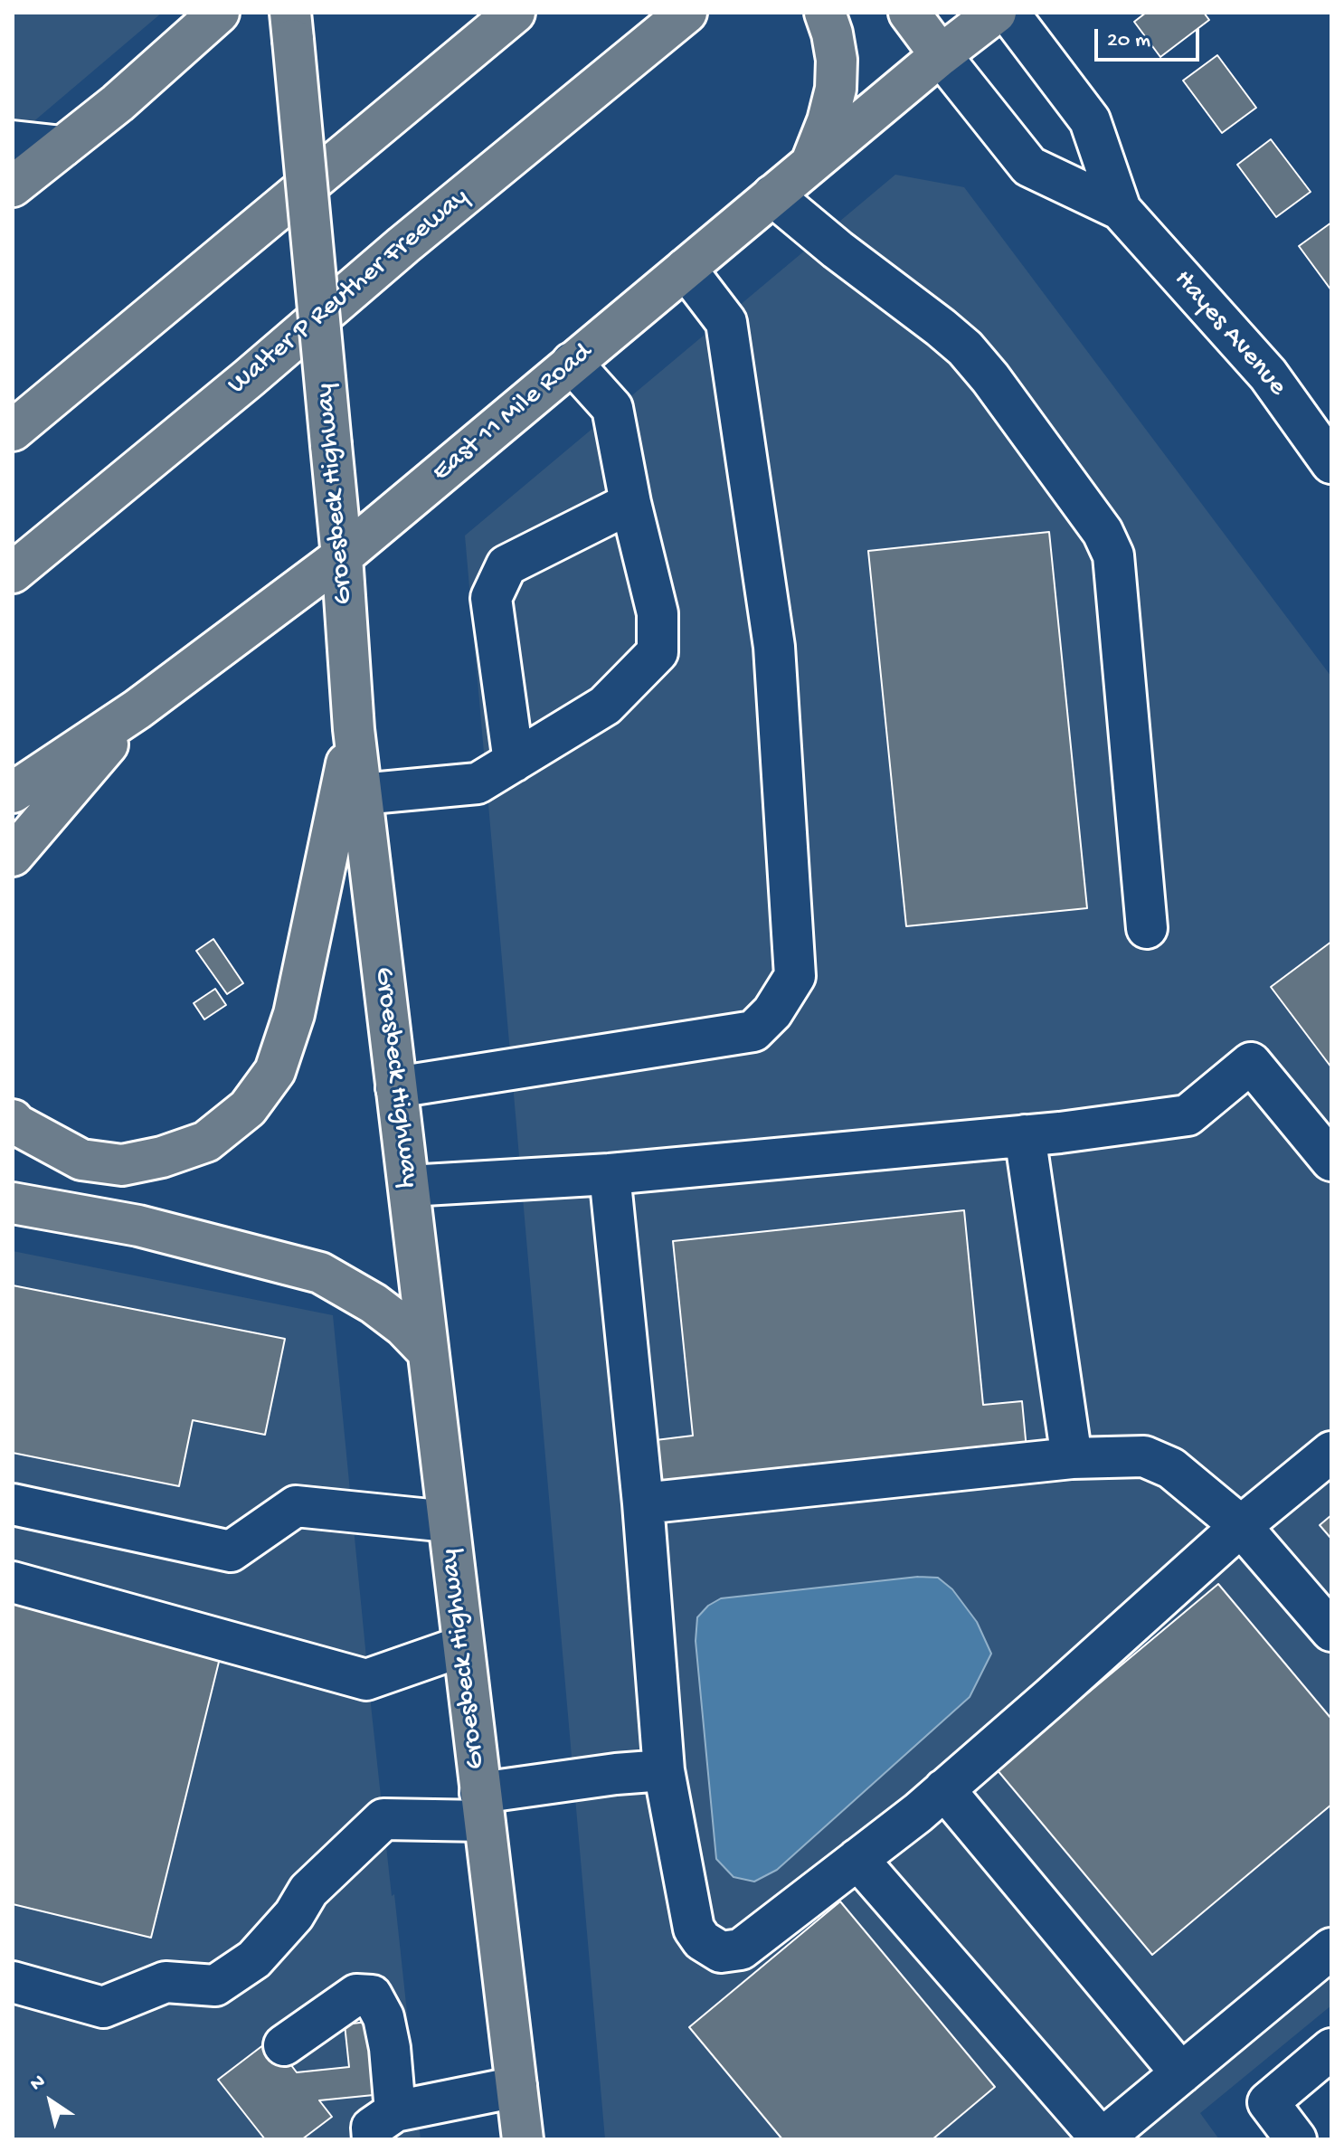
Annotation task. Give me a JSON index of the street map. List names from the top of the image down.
{
  "streets": {
    "main road": [
      "Walter P Reuther Freeway",
      "Hayes Avenue",
      "East 11 Mile Road",
      "Groesbeck Highway"
    ]
  },
  "crossings": [
    ["Hayes Avenue", "East 11 Mile Road"],
    ["East 11 Mile Road", "Groesbeck Highway"]
  ],
  "scale_bar": "20 m",
  "north": "top left"
}
